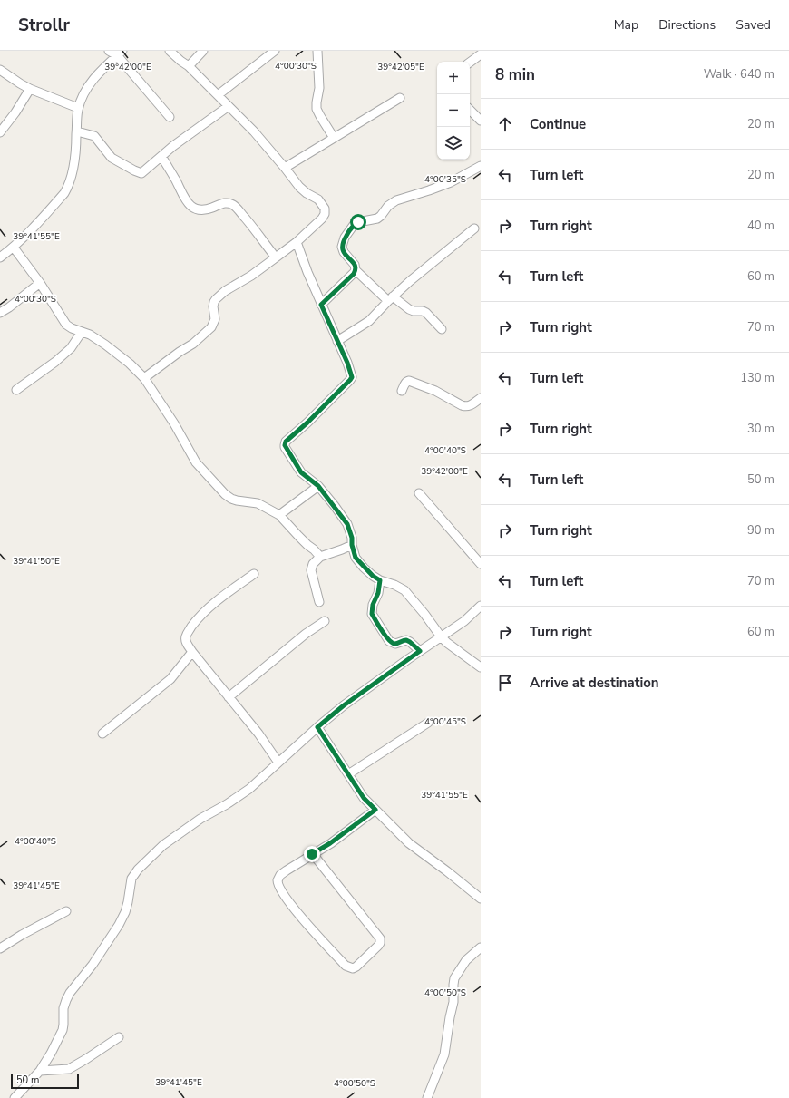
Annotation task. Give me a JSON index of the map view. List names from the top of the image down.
{
  "scale_bar": "50 m",
  "page": {
    "header": "Strollr",
    "nav": ["Map", "Directions", "Saved"],
    "heading": ["8 min", "Walk · 640 m"],
    "map_buttons": ["+", "−"],
    "list": [
      ["Continue", "20 m"],
      ["Turn left", "20 m"],
      ["Turn right", "40 m"],
      ["Turn left", "60 m"],
      ["Turn right", "70 m"],
      ["Turn left", "130 m"],
      ["Turn right", "30 m"],
      ["Turn left", "50 m"],
      ["Turn right", "90 m"],
      ["Turn left", "70 m"],
      ["Turn right", "60 m"],
      "Arrive at destination"
    ],
    "scale": "50 m"
  },
  "coordinates": [
    "4°00'30\"S",
    "39°42'05\"E",
    "39°42'00\"E",
    "4°00'35\"S",
    "39°41'55\"E",
    "4°00'40\"S",
    "39°41'50\"E",
    "4°00'45\"S",
    "39°41'45\"E",
    "4°00'50\"S"
  ]
}
